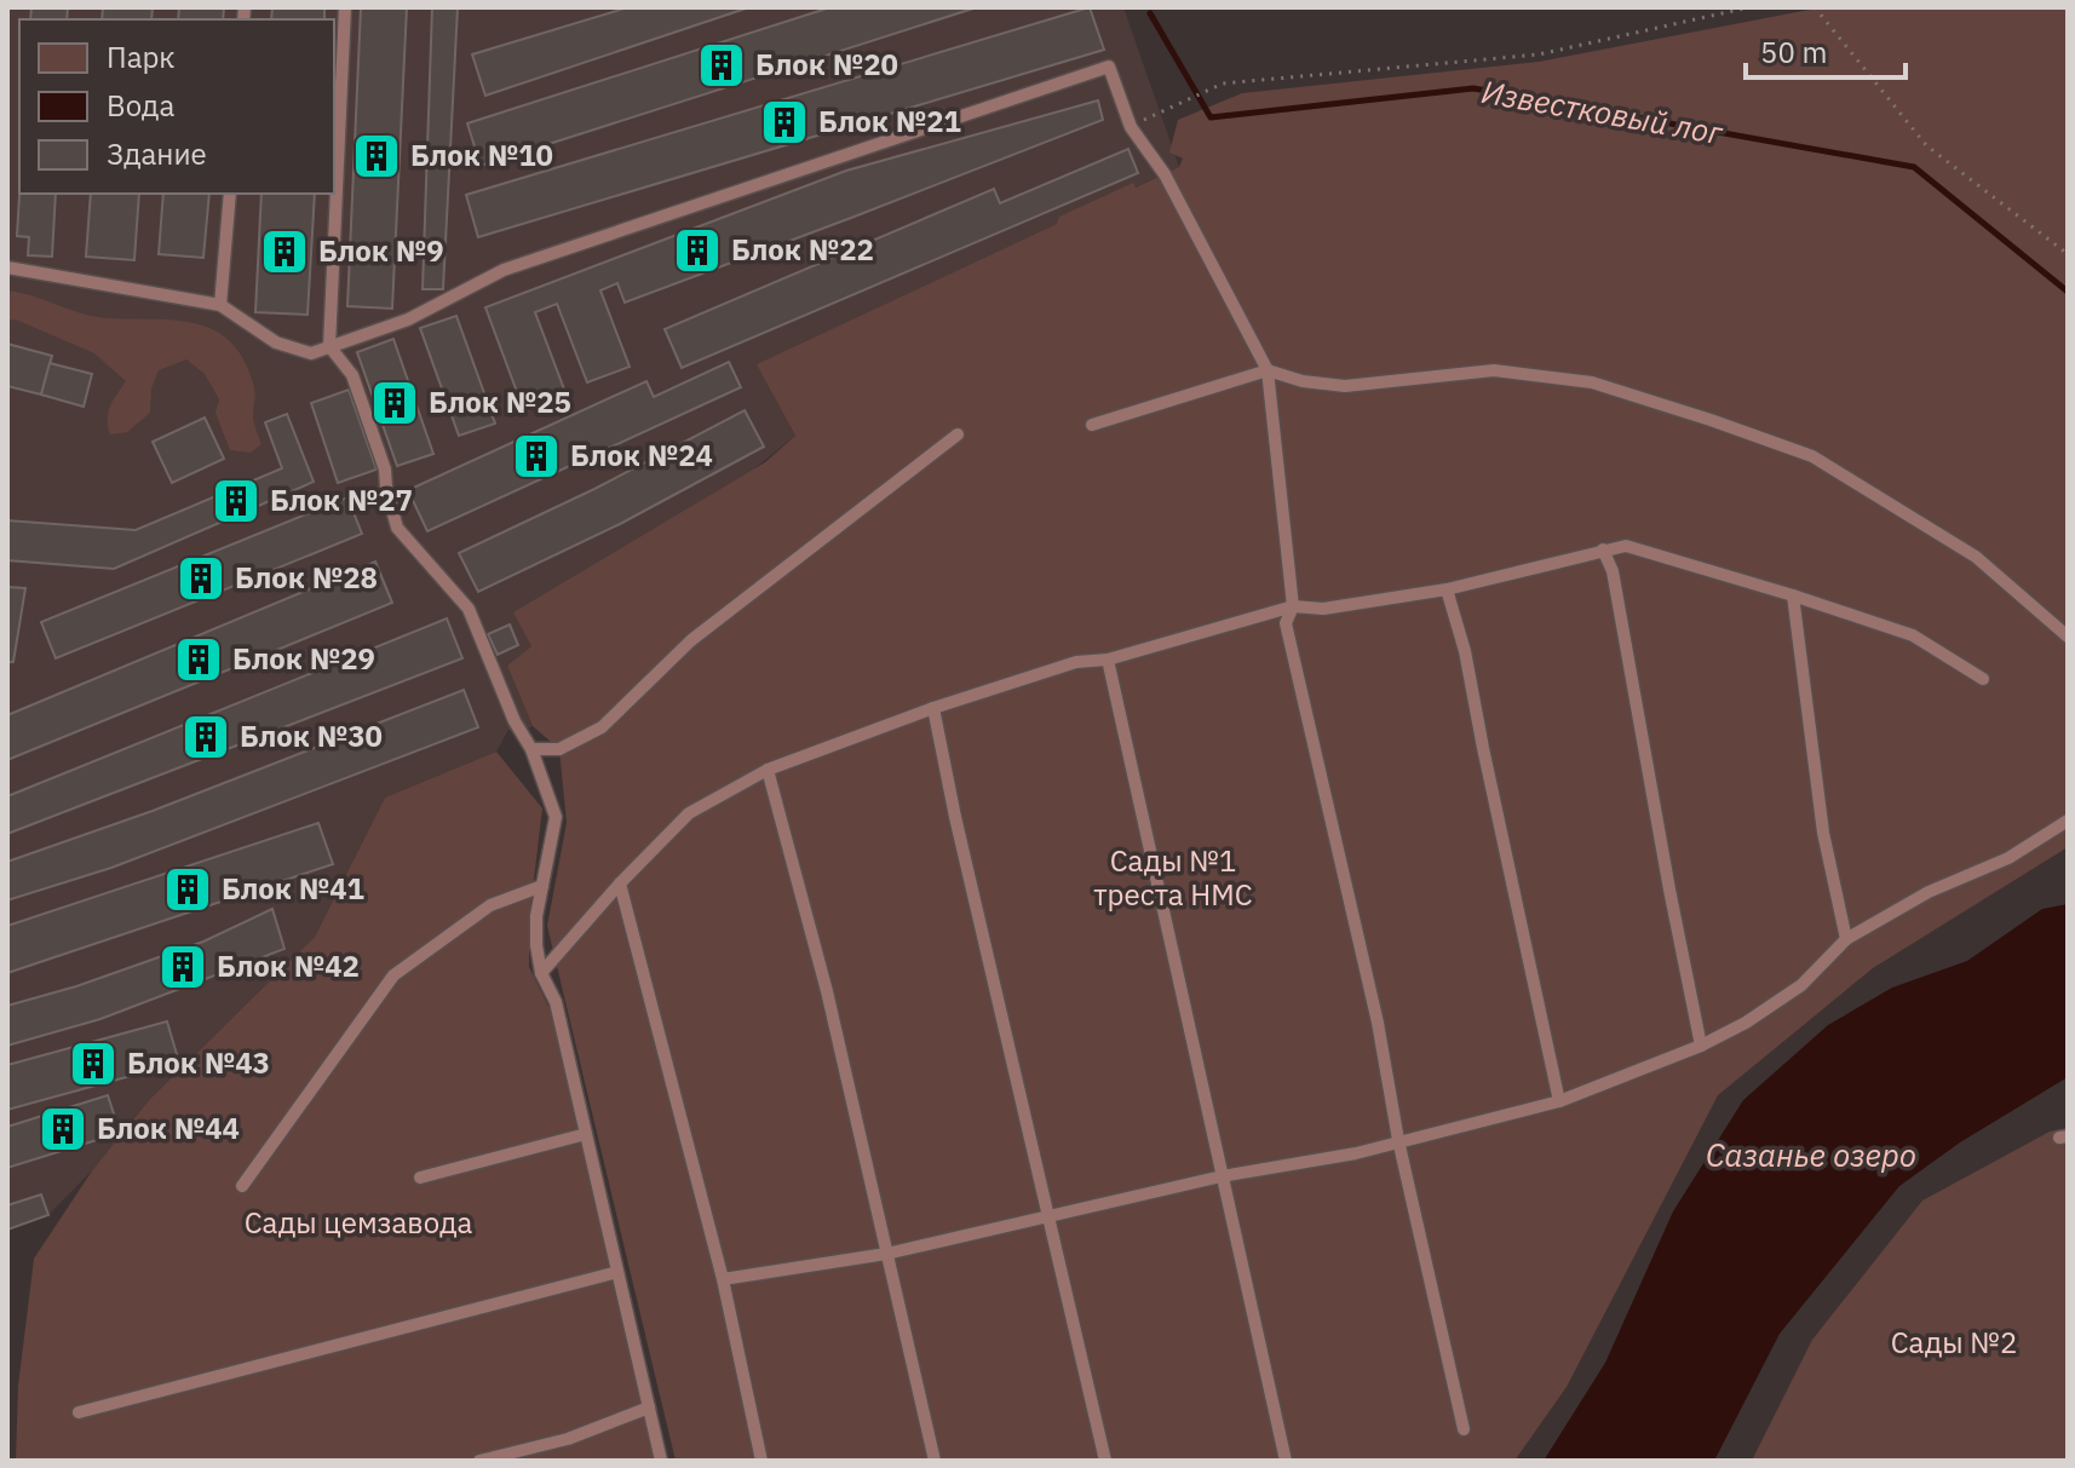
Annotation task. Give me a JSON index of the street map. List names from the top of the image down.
{
  "water": ["Известковый лог", "Сазанье озеро"],
  "parks": ["Сады №1 треста НМС", "Сады цемзавода", "Сады №2"],
  "places": {
    "building": [
      "Блок №20",
      "Блок №21",
      "Блок №10",
      "Блок №22",
      "Блок №9",
      "Блок №25",
      "Блок №24",
      "Блок №27",
      "Блок №28",
      "Блок №29",
      "Блок №30",
      "Блок №41",
      "Блок №42",
      "Блок №43",
      "Блок №44"
    ]
  },
  "legend": ["Парк", "Вода", "Здание"],
  "scale_bar": "50 m"
}
